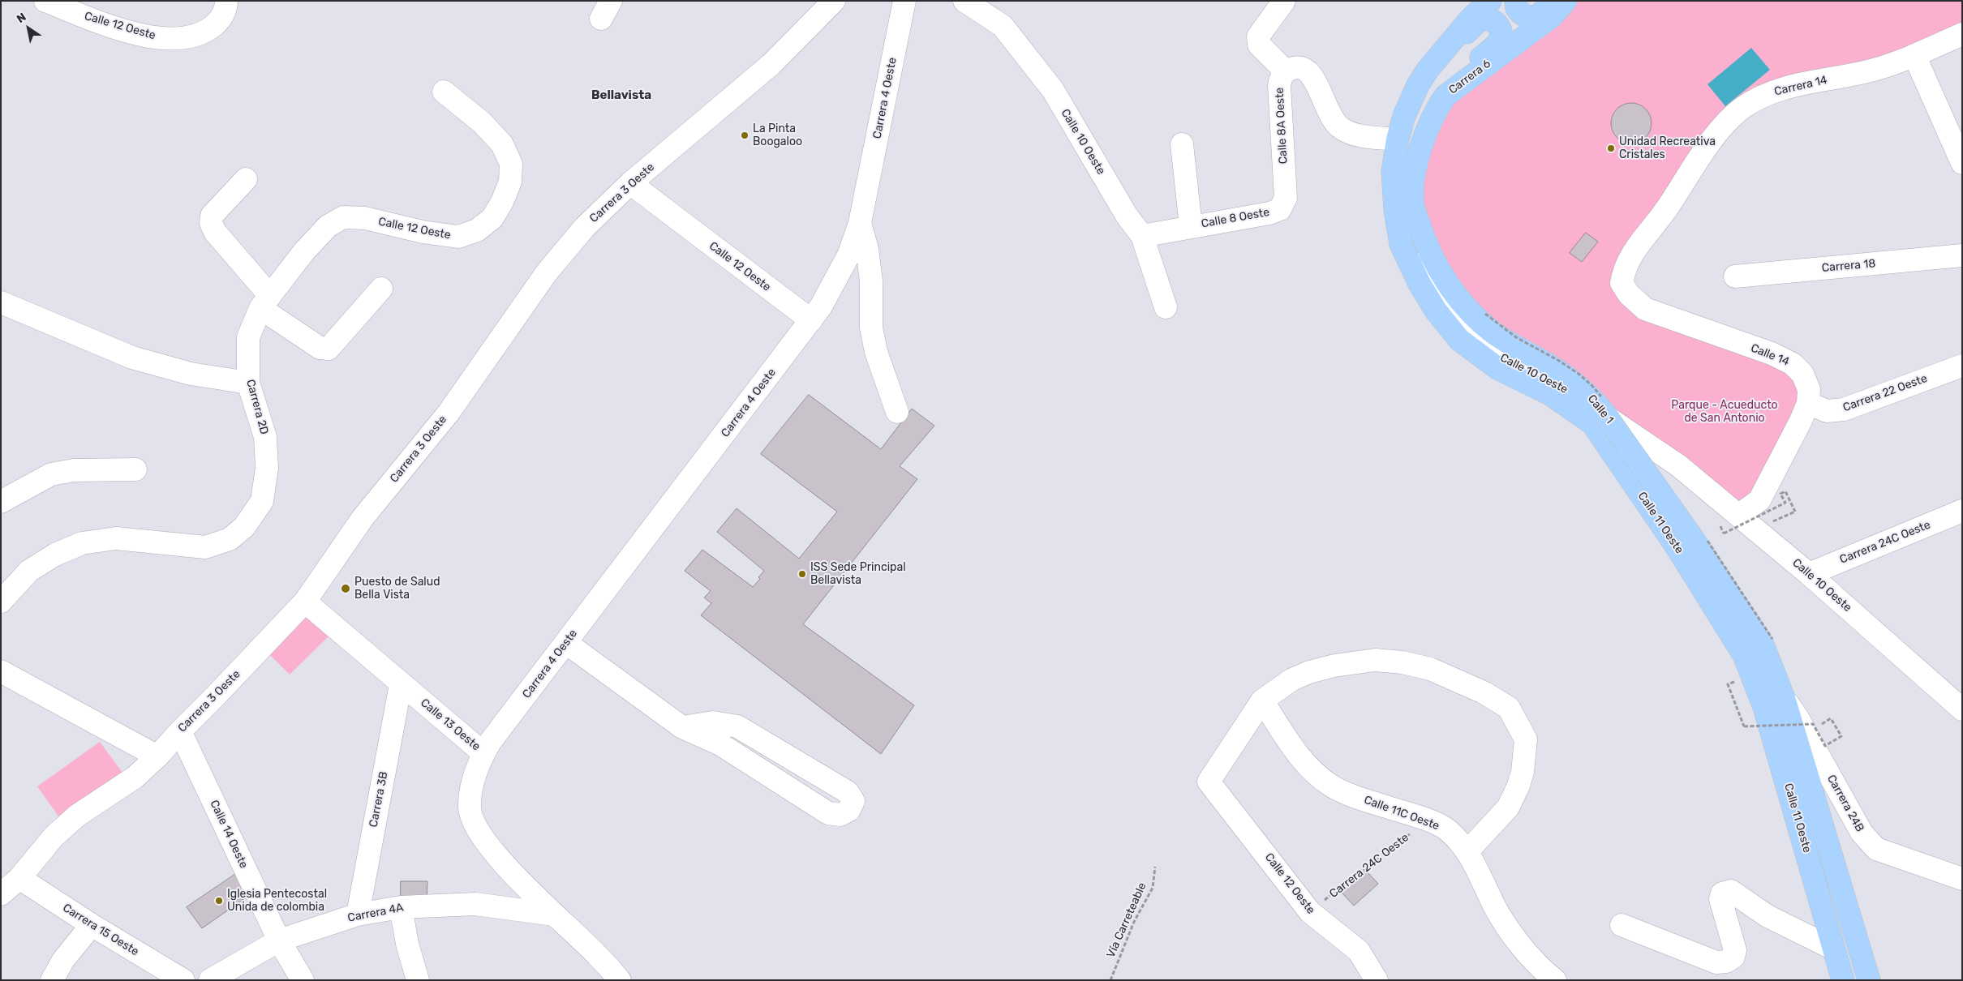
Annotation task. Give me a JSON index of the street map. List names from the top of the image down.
{
  "streets": {
    "main road": ["Carrera 6", "Calle 1", "Calle 11 Oeste"],
    "street": [
      "Calle 12 Oeste",
      "Carrera 14",
      "Carrera 4 Oeste",
      "Calle 8A Oeste",
      "Calle 10 Oeste",
      "Carrera 3 Oeste",
      "Calle 8 Oeste",
      "Carrera 18",
      "Calle 14",
      "Carrera 22 Oeste",
      "Carrera 2D",
      "Carrera 24C Oeste",
      "Calle 13 Oeste",
      "Carrera 3B",
      "Carrera 24B",
      "Calle 11C Oeste",
      "Calle 14 Oeste",
      "Carrera 4A",
      "Carrera 15 Oeste"
    ],
    "path": ["Vía Carreteable"]
  },
  "crossings": [
    ["Calle 12 Oeste", "Carrera 4 Oeste"],
    ["Calle 12 Oeste", "Carrera 3 Oeste"],
    ["Calle 12 Oeste", "Carrera 2D"],
    ["Calle 12 Oeste", "Carrera 24C Oeste"],
    ["Calle 12 Oeste", "Calle 11C Oeste"],
    ["Carrera 6", "Calle 8A Oeste"],
    ["Carrera 6", "Calle 11 Oeste"],
    ["Carrera 14", "Calle 14"],
    ["Carrera 4 Oeste", "Calle 13 Oeste"],
    ["Calle 8A Oeste", "Calle 8 Oeste"],
    ["Calle 8A Oeste", "Calle 11 Oeste"],
    ["Calle 10 Oeste", "Calle 8 Oeste"],
    ["Calle 10 Oeste", "Calle 1"],
    ["Calle 10 Oeste", "Calle 11 Oeste"],
    ["Calle 10 Oeste", "Carrera 24C Oeste"],
    ["Carrera 3 Oeste", "Calle 13 Oeste"],
    ["Carrera 3 Oeste", "Calle 14 Oeste"],
    ["Carrera 3 Oeste", "Carrera 15 Oeste"],
    ["Calle 14", "Carrera 22 Oeste"],
    ["Calle 1", "Calle 11 Oeste"],
    ["Calle 11 Oeste", "Carrera 24B"],
    ["Carrera 24C Oeste", "Calle 11C Oeste"],
    ["Calle 13 Oeste", "Carrera 3B"],
    ["Calle 13 Oeste", "Carrera 4A"],
    ["Carrera 3B", "Carrera 4A"],
    ["Calle 14 Oeste", "Carrera 4A"]
  ],
  "districts": ["Bellavista"],
  "parks": ["Parque - Acueducto de San Antonio"],
  "places": [
    "La Pinta Boogaloo",
    "Unidad Recreativa Cristales",
    "ISS Sede Principal Bellavista",
    "Puesto de Salud Bella Vista",
    "Iglesia Pentecostal Unida de colombia"
  ],
  "north": "top left"
}
